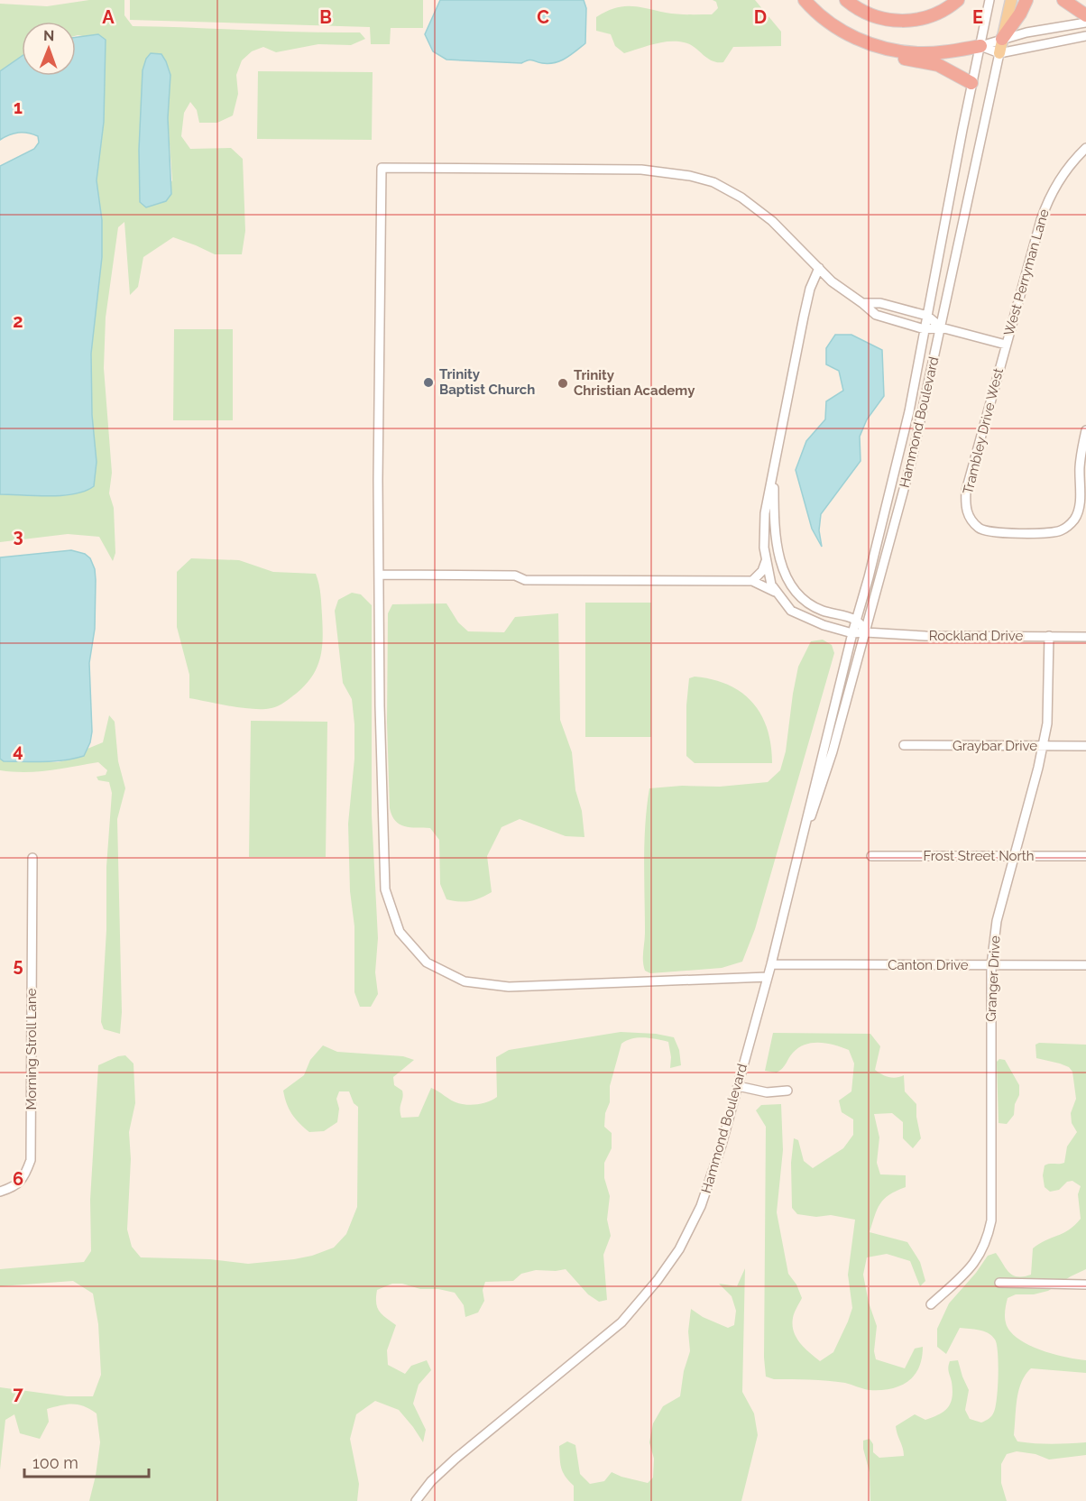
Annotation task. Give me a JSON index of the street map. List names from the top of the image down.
{
  "streets": {
    "main road": ["Hammond Boulevard"],
    "street": [
      "West Perryman Lane",
      "Trambley Drive West",
      "Rockland Drive",
      "Graybar Drive",
      "Frost Street North",
      "Canton Drive",
      "Granger Drive",
      "Morning Stroll Lane"
    ]
  },
  "crossings": [
    ["West Perryman Lane", "Trambley Drive West"],
    ["Hammond Boulevard", "Rockland Drive"],
    ["Hammond Boulevard", "Canton Drive"],
    ["Rockland Drive", "Granger Drive"],
    ["Graybar Drive", "Granger Drive"],
    ["Frost Street North", "Granger Drive"],
    ["Canton Drive", "Granger Drive"]
  ],
  "places": ["Trinity Baptist Church", "Trinity Christian Academy"],
  "scale_bar": "100 m",
  "north": "top",
  "grid": {
    "columns": [
      "A",
      "B",
      "C",
      "D",
      "E"
    ],
    "rows": [
      "1",
      "2",
      "3",
      "4",
      "5",
      "6",
      "7"
    ]
  }
}
